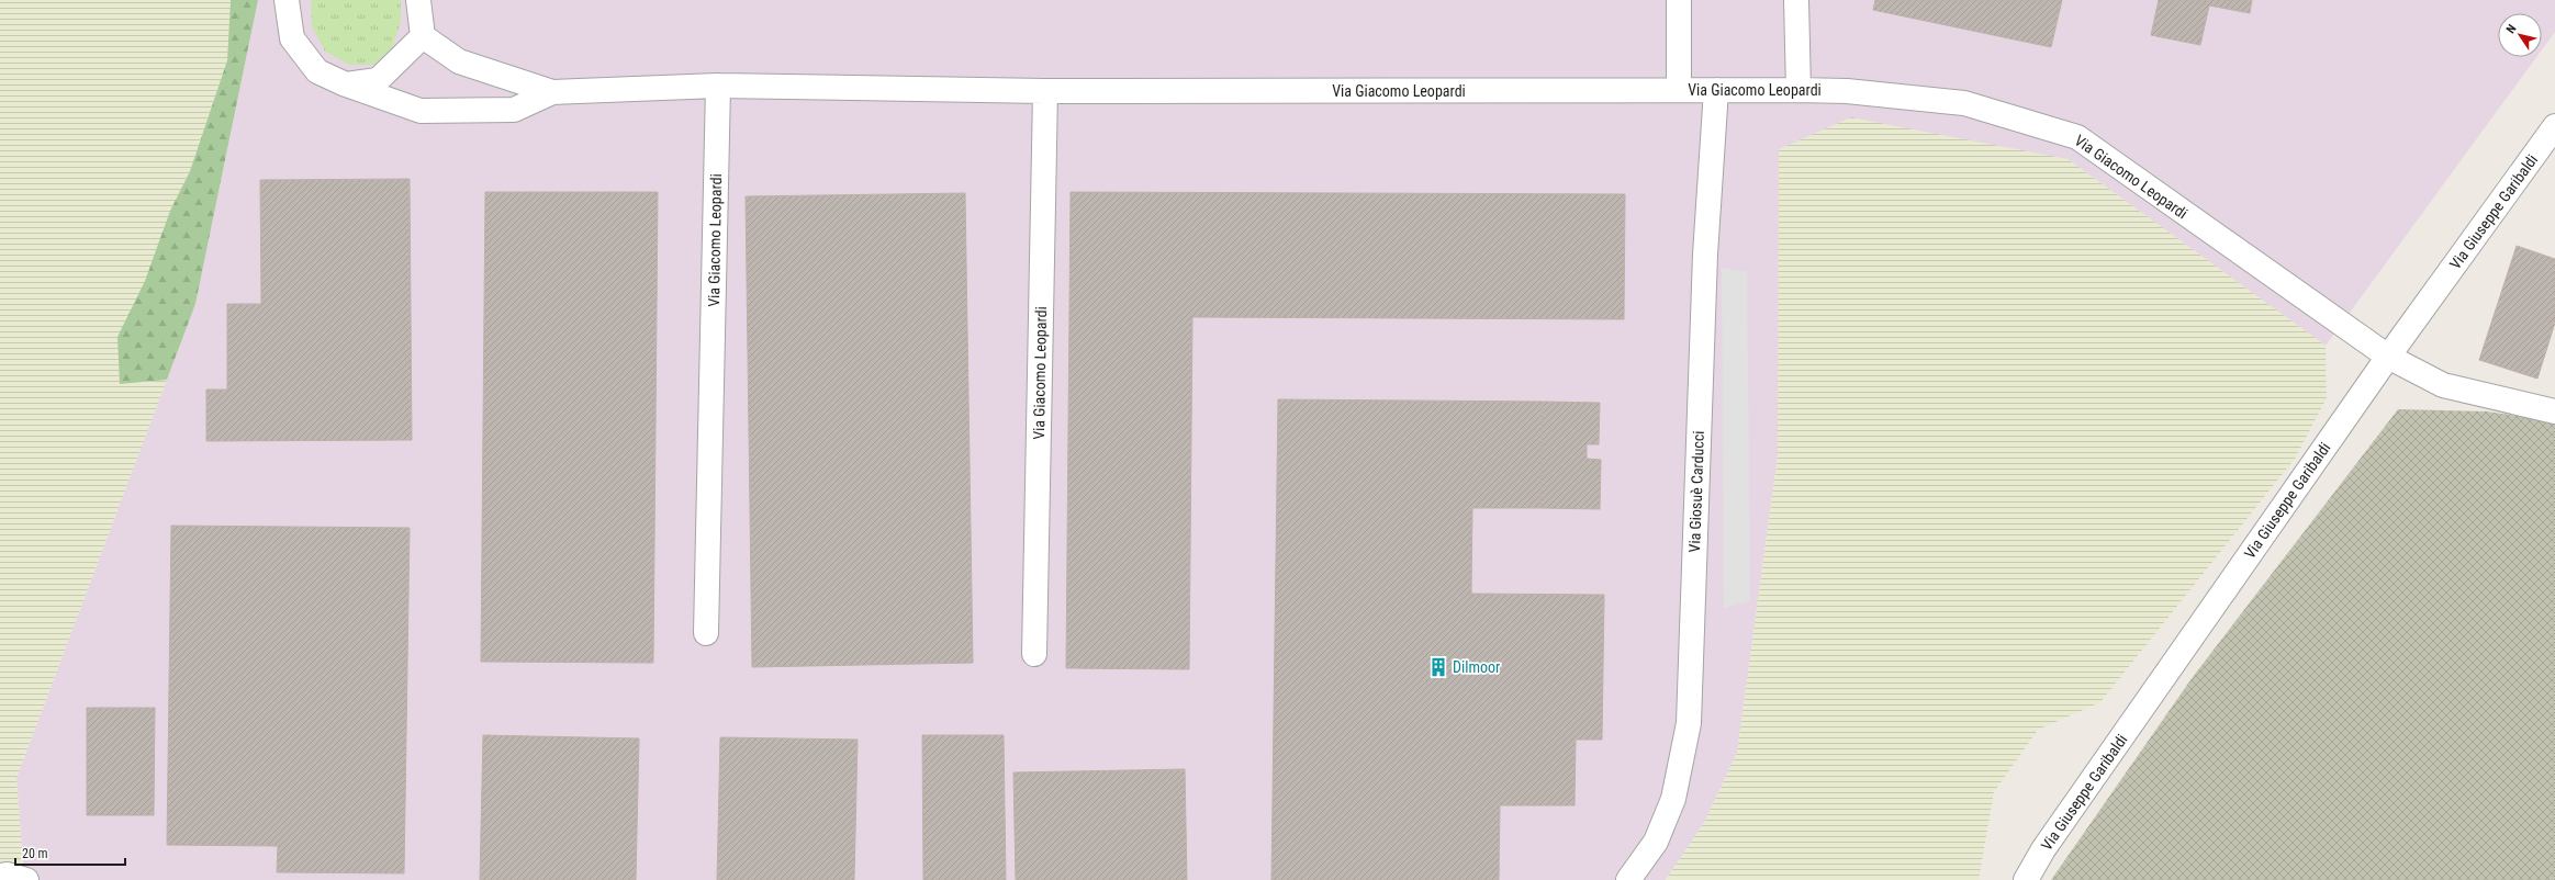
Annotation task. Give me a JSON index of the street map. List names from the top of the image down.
{
  "streets": {
    "street": ["Via Giacomo Leopardi", "Via Giuseppe Garibaldi", "Via Giosuè Carducci"]
  },
  "crossings": [
    ["Via Giacomo Leopardi", "Via Giuseppe Garibaldi"],
    ["Via Giacomo Leopardi", "Via Giosuè Carducci"]
  ],
  "places": {
    "building": ["Dilmoor"]
  },
  "scale_bar": "20 m",
  "north": "top left"
}
